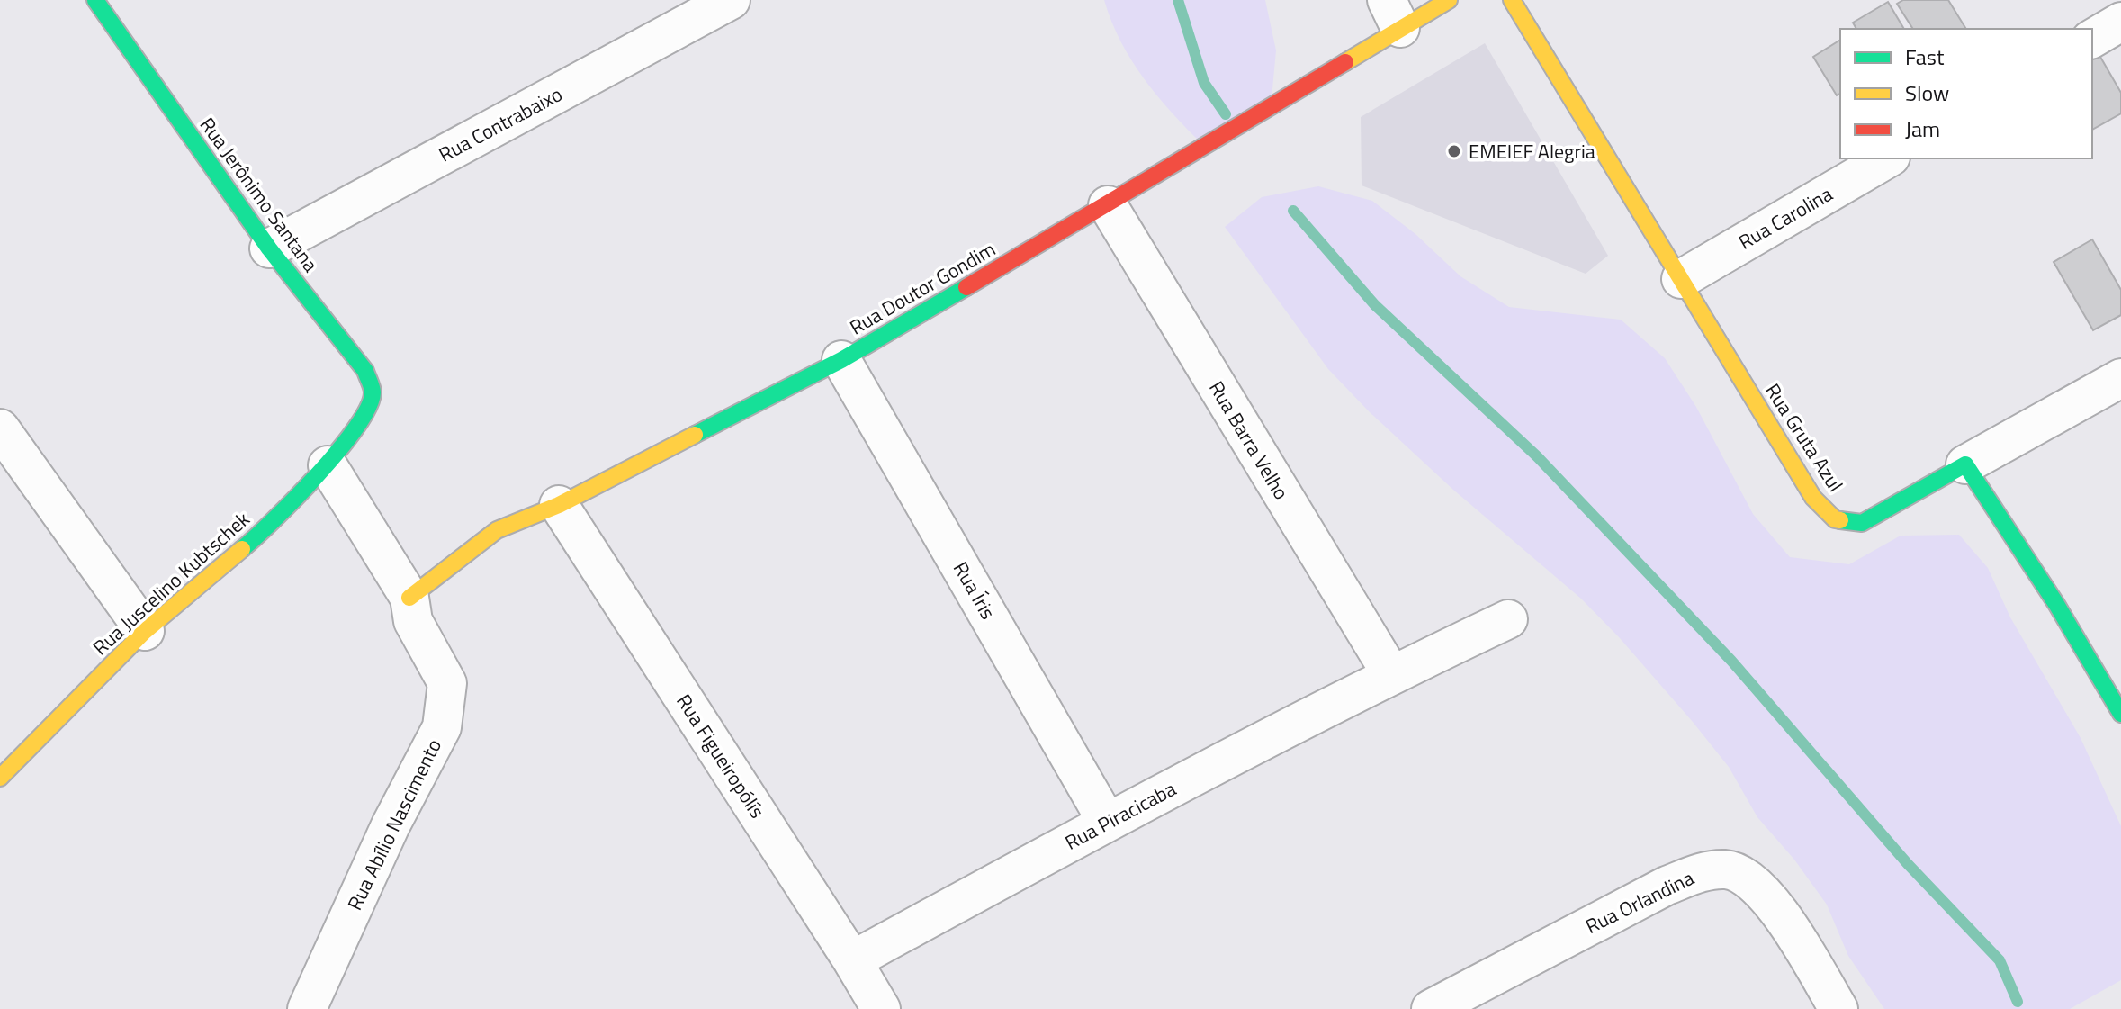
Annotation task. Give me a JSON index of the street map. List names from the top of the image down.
{
  "streets": {
    "street": [
      "Rua Contrabaixo",
      "Rua Jerônimo Santana",
      "Rua Carolina",
      "Rua Doutor Gondim",
      "Rua Gruta Azul",
      "Rua Barra Velho",
      "Rua Juscelino Kubtschek",
      "Rua Íris",
      "Rua Figueiropólís",
      "Rua Piracicaba",
      "Rua Abílio Nascimento",
      "Rua Orlandina"
    ]
  },
  "crossings": [
    ["Rua Contrabaixo", "Rua Jerônimo Santana"],
    ["Rua Jerônimo Santana", "Rua Juscelino Kubtschek"],
    ["Rua Carolina", "Rua Gruta Azul"],
    ["Rua Doutor Gondim", "Rua Barra Velho"],
    ["Rua Doutor Gondim", "Rua Íris"],
    ["Rua Doutor Gondim", "Rua Figueiropólís"],
    ["Rua Doutor Gondim", "Rua Abílio Nascimento"],
    ["Rua Barra Velho", "Rua Piracicaba"],
    ["Rua Juscelino Kubtschek", "Rua Abílio Nascimento"],
    ["Rua Íris", "Rua Piracicaba"],
    ["Rua Figueiropólís", "Rua Piracicaba"]
  ],
  "places": ["EMEIEF Alegria"],
  "legend": ["Fast", "Slow", "Jam"]
}
